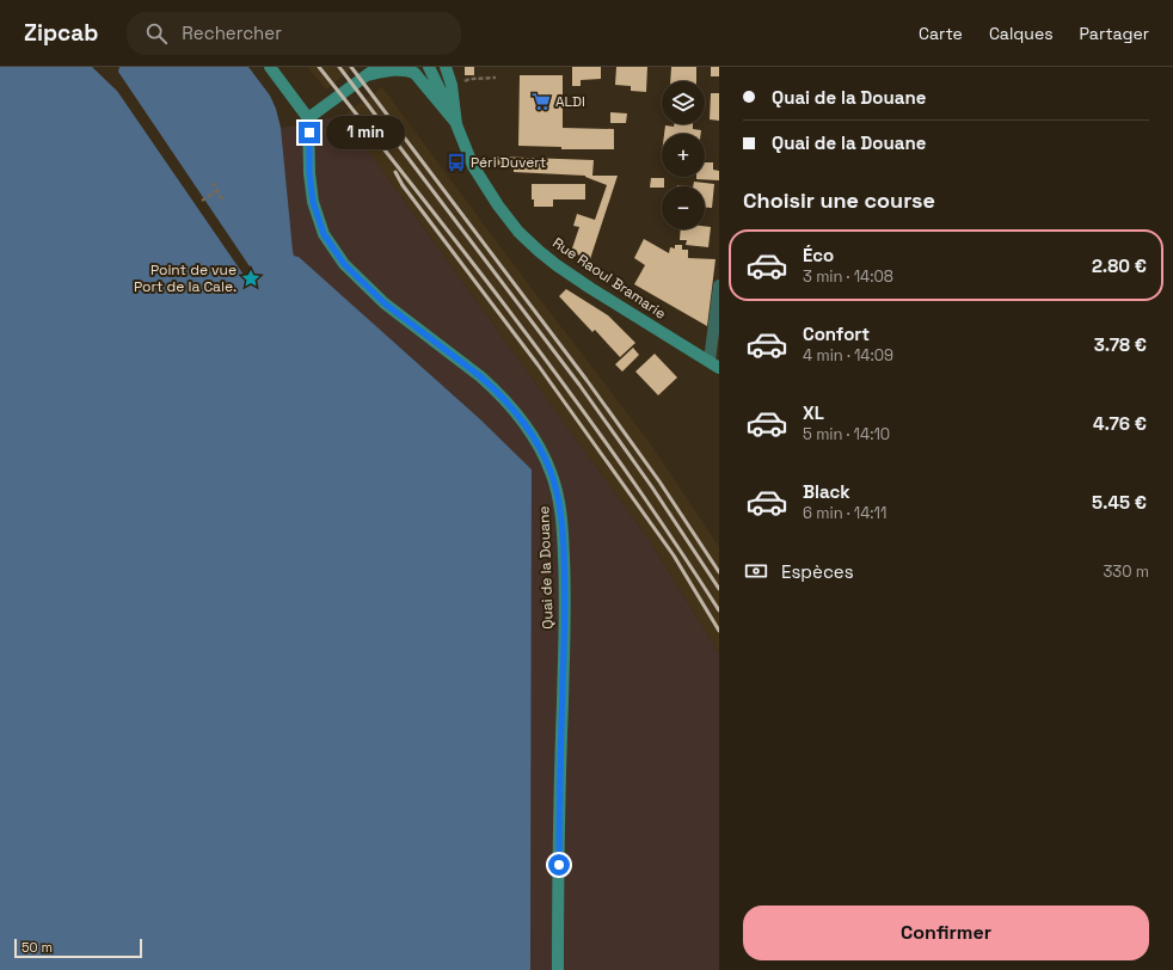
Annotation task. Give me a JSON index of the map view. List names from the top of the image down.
{
  "streets": {
    "main road": ["Rue Raoul Bramarie", "Quai de la Douane"]
  },
  "places": {
    "supermarket": ["ALDI"],
    "bus stop": ["Péri Duvert"],
    "place": ["Point de vue Port de la Cale."]
  },
  "scale_bar": "50 m",
  "page": {
    "header": "Zipcab",
    "search": "Rechercher",
    "nav": ["Carte", "Calques", "Partager"],
    "banner": ["Quai de la Douane", "Quai de la Douane"],
    "map_buttons": ["+", "−"],
    "bubble": "1 min",
    "heading": "Choisir une course",
    "list": [
      {
        "name": "Éco",
        "note": "3 min · 14:08",
        "value": "2.80 €"
      },
      {
        "name": "Confort",
        "note": "4 min · 14:09",
        "value": "3.78 €"
      },
      {
        "name": "XL",
        "note": "5 min · 14:10",
        "value": "4.76 €"
      },
      {
        "name": "Black",
        "note": "6 min · 14:11",
        "value": "5.45 €"
      }
    ],
    "pay": ["Espèces", "330 m"],
    "buttons": "Confirmer",
    "scale": "50 m"
  }
}
